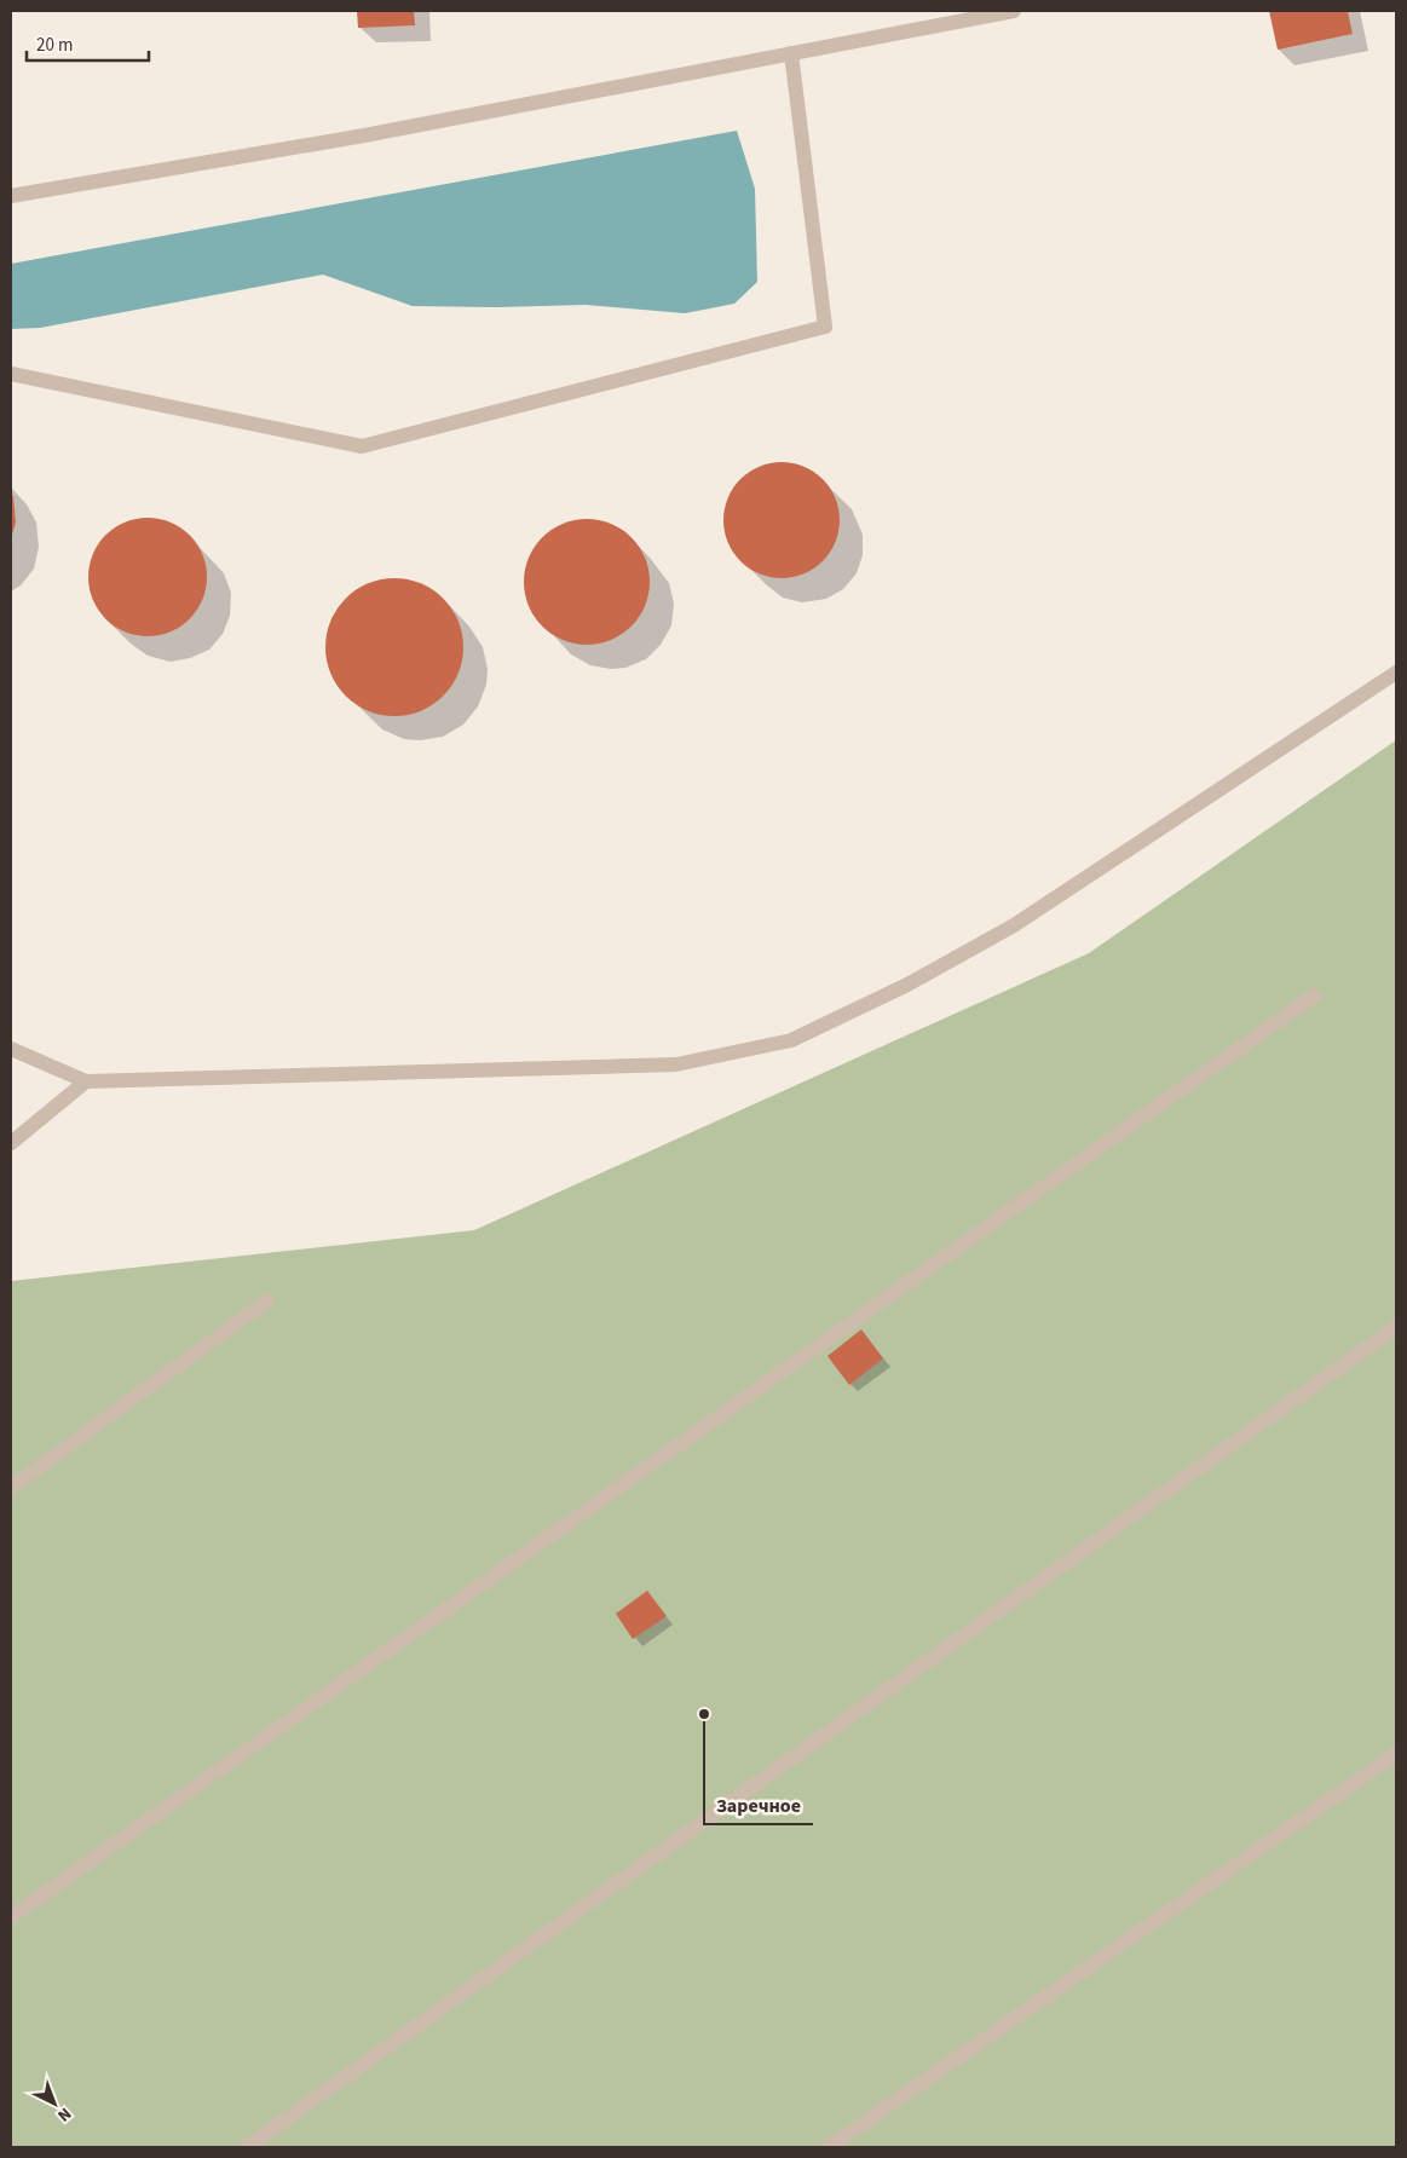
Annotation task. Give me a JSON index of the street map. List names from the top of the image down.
{
  "places": ["Заречное"],
  "scale_bar": "20 m",
  "north": "bottom right"
}
